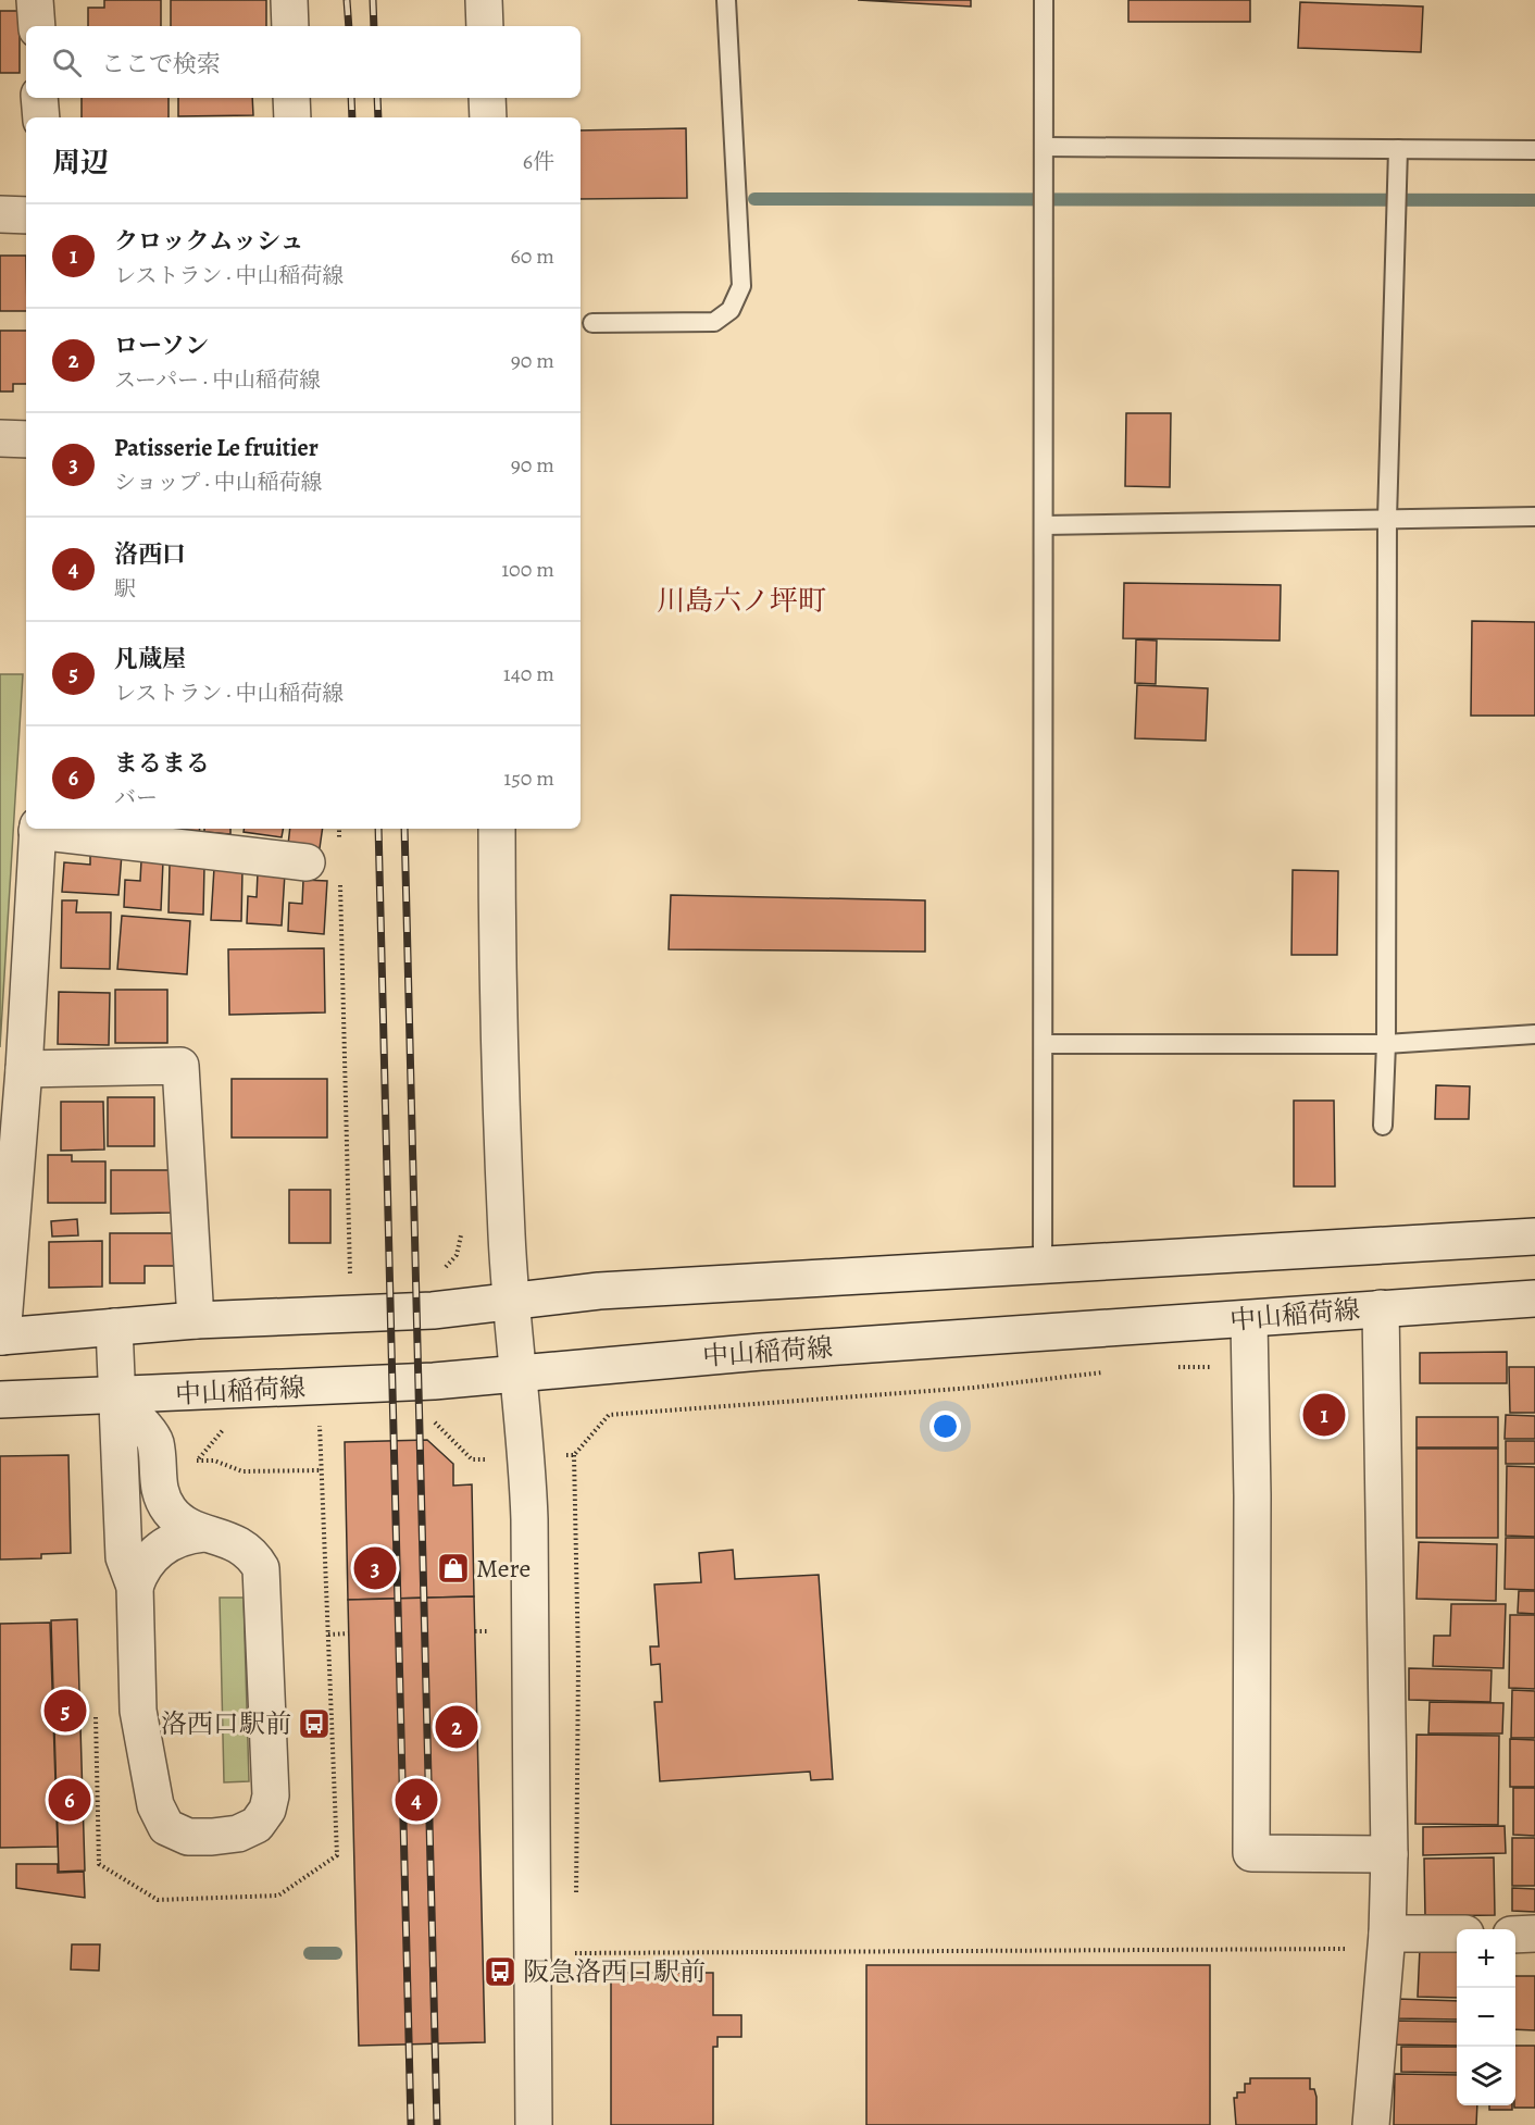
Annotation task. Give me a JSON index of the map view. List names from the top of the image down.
{
  "streets": {
    "street": ["中山稲荷線"]
  },
  "districts": ["川島六ノ坪町"],
  "places": {
    "shop": ["Mere"],
    "bus stop": ["洛西口駅前", "阪急洛西口駅前"]
  },
  "page": {
    "search": "ここで検索",
    "heading": ["周辺", "6件"],
    "list": [
      {
        "mark": "1",
        "name": "クロックムッシュ",
        "note": "レストラン · 中山稲荷線",
        "value": "60 m"
      },
      {
        "mark": "2",
        "name": "ローソン",
        "note": "スーパー · 中山稲荷線",
        "value": "90 m"
      },
      {
        "mark": "3",
        "name": "Patisserie Le fruitier",
        "note": "ショップ · 中山稲荷線",
        "value": "90 m"
      },
      {
        "mark": "4",
        "name": "洛西口",
        "note": "駅",
        "value": "100 m"
      },
      {
        "mark": "5",
        "name": "凡蔵屋",
        "note": "レストラン · 中山稲荷線",
        "value": "140 m"
      },
      {
        "mark": "6",
        "name": "まるまる",
        "note": "バー",
        "value": "150 m"
      }
    ],
    "pins": [
      "1",
      "3",
      "5",
      "2",
      "4",
      "6"
    ],
    "map_buttons": ["+", "−"]
  }
}
